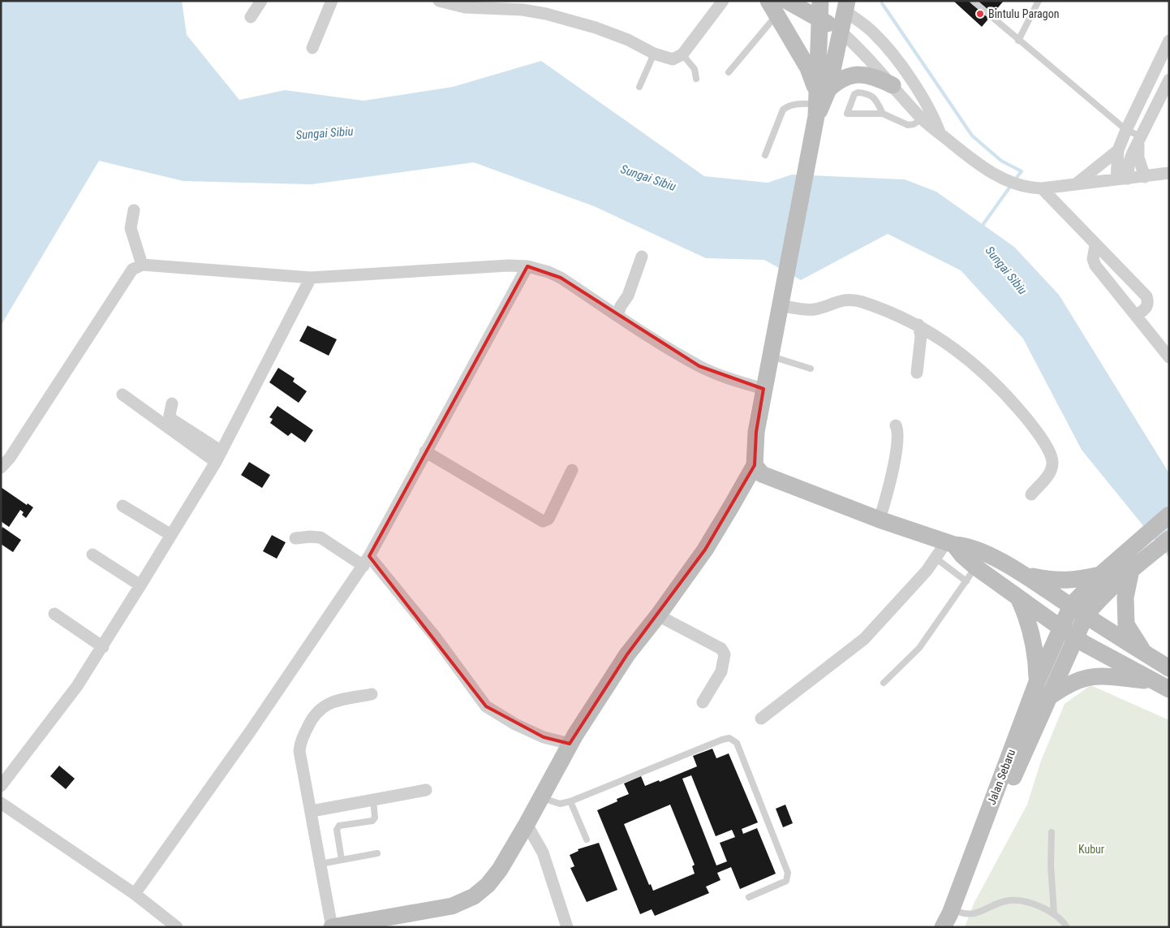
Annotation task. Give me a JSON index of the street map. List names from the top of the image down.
{
  "streets": {
    "main road": ["Jalan Sebaru"]
  },
  "water": ["Sungai Sibiu"],
  "parks": ["Kubur"],
  "places": ["Bintulu Paragon"]
}
